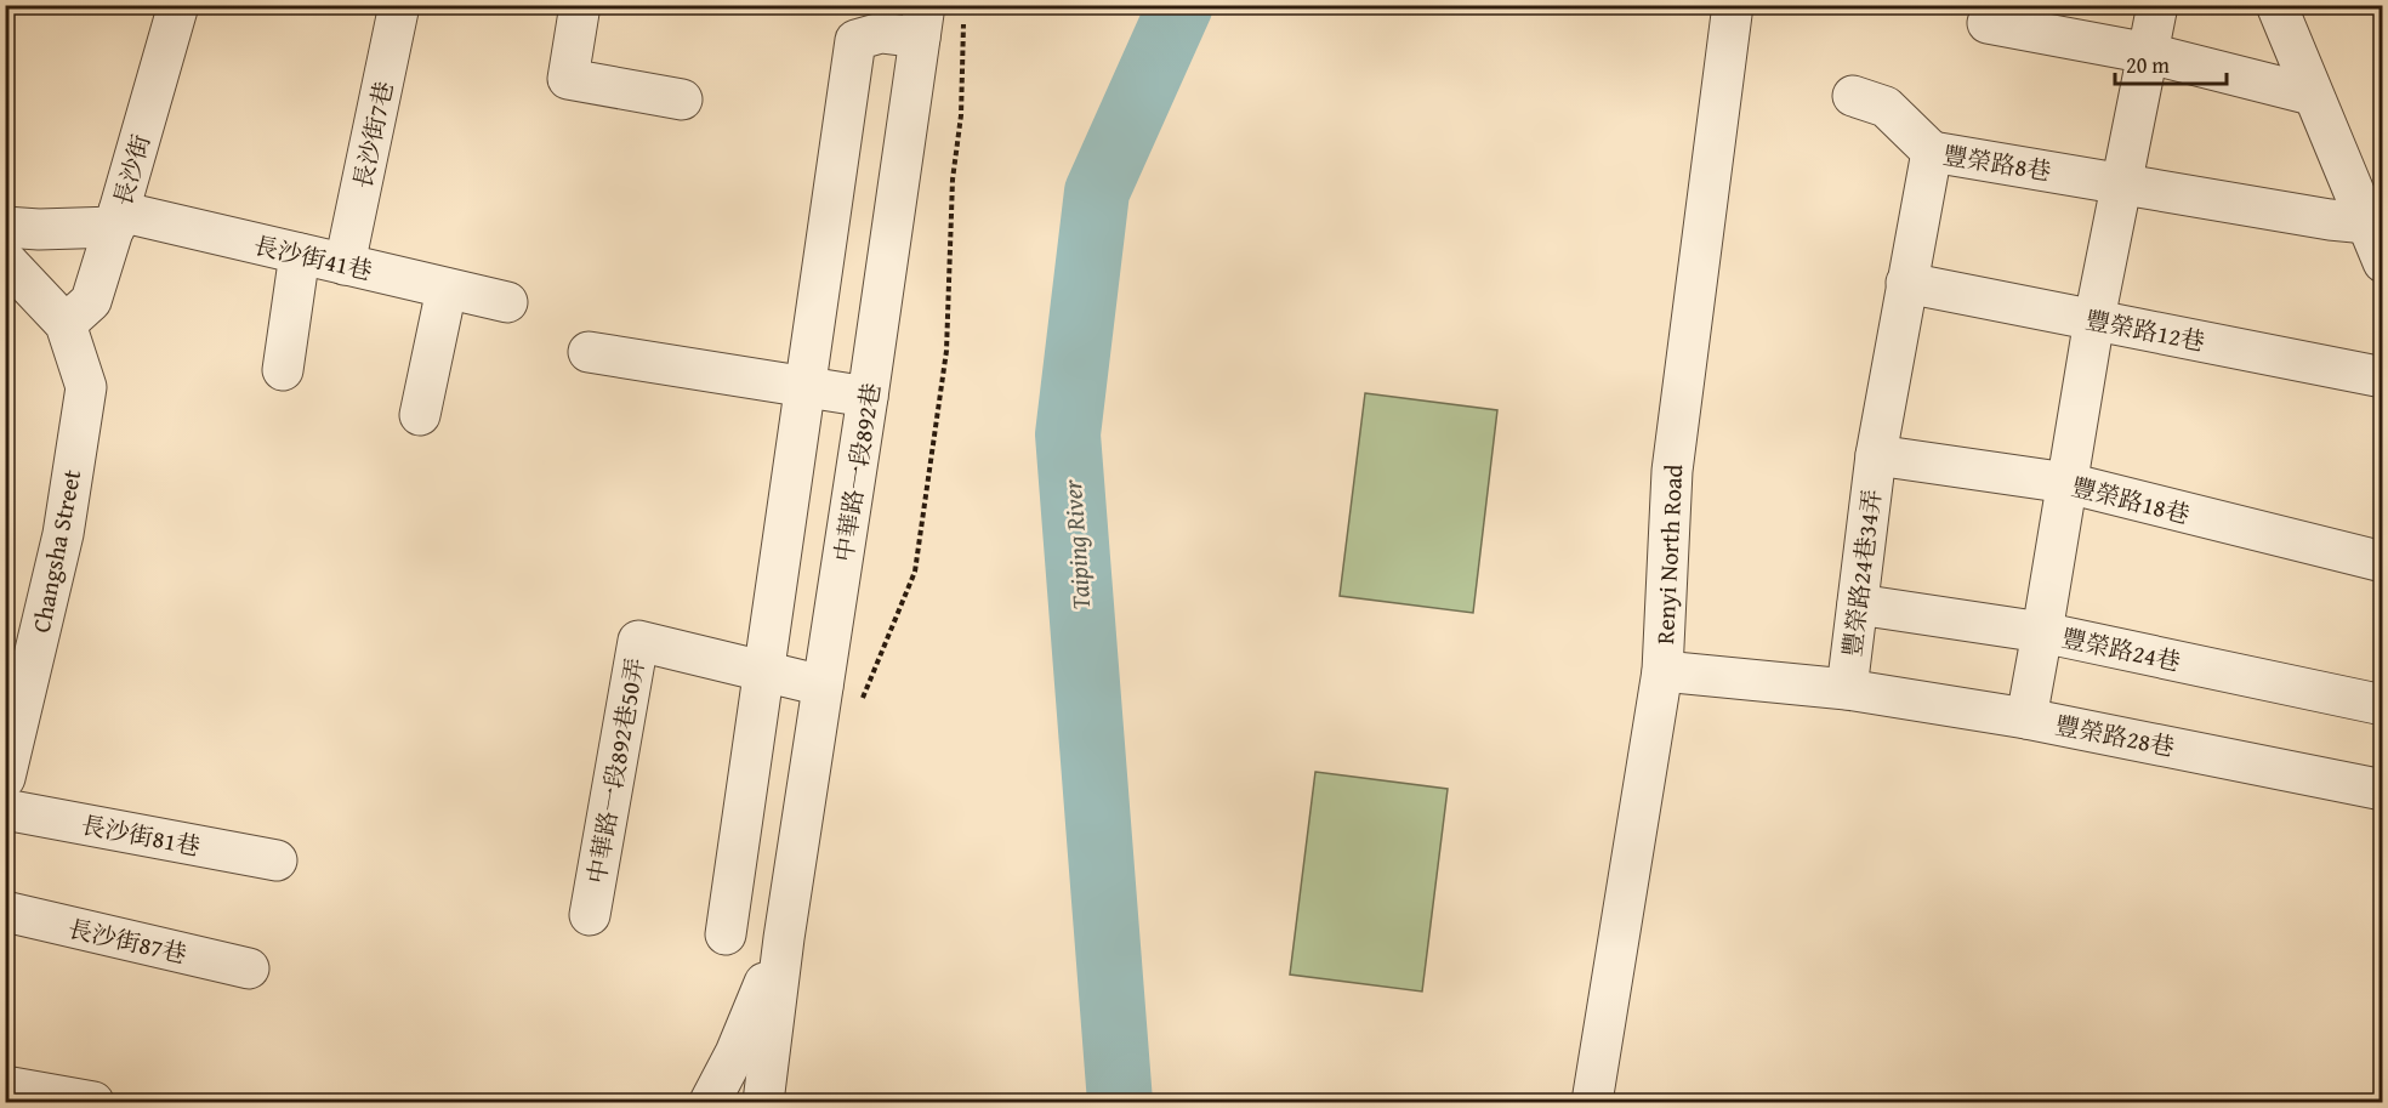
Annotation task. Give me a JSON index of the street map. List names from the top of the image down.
{
  "streets": {
    "street": [
      "長沙街7巷",
      "豐榮路8巷",
      "長沙街",
      "長沙街41巷",
      "豐榮路12巷",
      "中華路一段892巷",
      "豐榮路18巷",
      "Changsha Street",
      "Renyi North Road",
      "豐榮路24巷34弄",
      "豐榮路24巷",
      "豐榮路28巷",
      "中華路一段892巷50弄",
      "長沙街81巷",
      "長沙街87巷"
    ]
  },
  "crossings": [
    ["長沙街7巷", "長沙街41巷"],
    ["豐榮路8巷", "豐榮路12巷"],
    ["豐榮路8巷", "豐榮路18巷"],
    ["豐榮路8巷", "豐榮路24巷34弄"],
    ["長沙街", "長沙街41巷"],
    ["長沙街", "Changsha Street"],
    ["中華路一段892巷", "中華路一段892巷50弄"],
    ["豐榮路18巷", "豐榮路24巷34弄"],
    ["Renyi North Road", "豐榮路28巷"],
    ["豐榮路24巷34弄", "豐榮路24巷"],
    ["豐榮路24巷34弄", "豐榮路28巷"]
  ],
  "water": ["Taiping River"],
  "scale_bar": "20 m"
}
